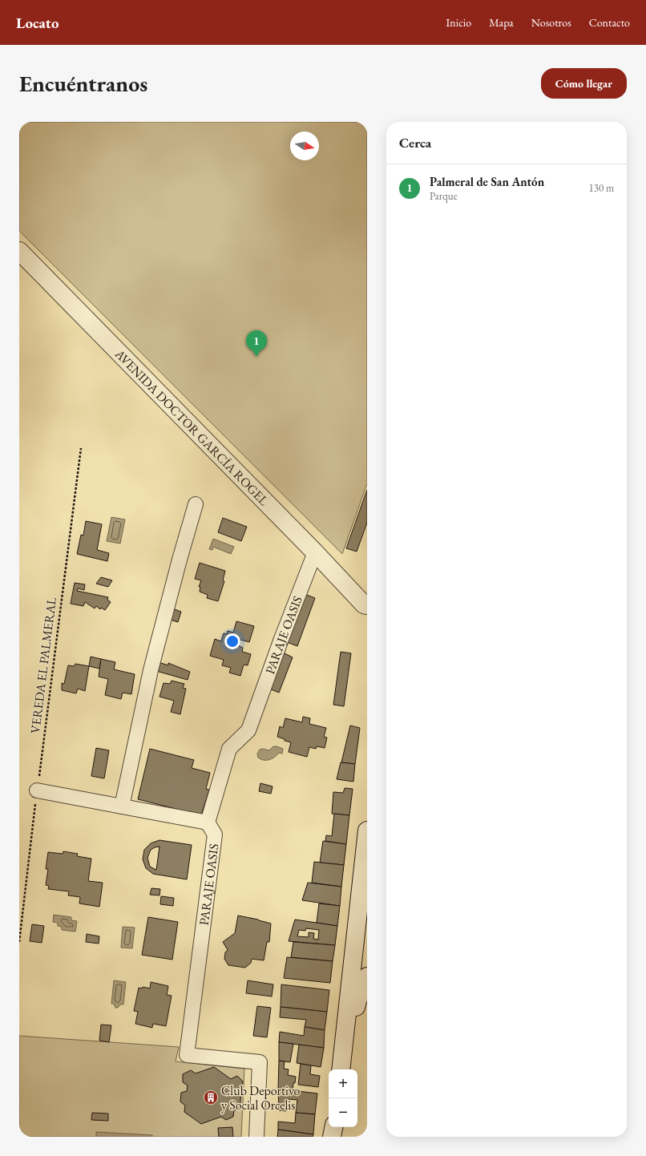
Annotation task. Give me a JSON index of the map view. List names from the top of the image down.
{
  "streets": {
    "street": ["AVENIDA DOCTOR GARCÍA ROGEL", "PARAJE OASIS"],
    "path": ["VEREDA EL PALMERAL"]
  },
  "crossings": [
    ["AVENIDA DOCTOR GARCÍA ROGEL", "PARAJE OASIS"]
  ],
  "places": {
    "building": ["Club Deportivo y Social Orcelis"]
  },
  "north": "right",
  "page": {
    "header": "Locato",
    "nav": [
      "Inicio",
      "Mapa",
      "Nosotros",
      "Contacto"
    ],
    "buttons": "Cómo llegar",
    "title": "Encuéntranos",
    "heading": "Cerca",
    "list": [
      {
        "mark": "1",
        "name": "Palmeral de San Antón",
        "note": "Parque",
        "value": "130 m"
      }
    ],
    "pins": "1",
    "map_buttons": ["+", "−"]
  }
}
